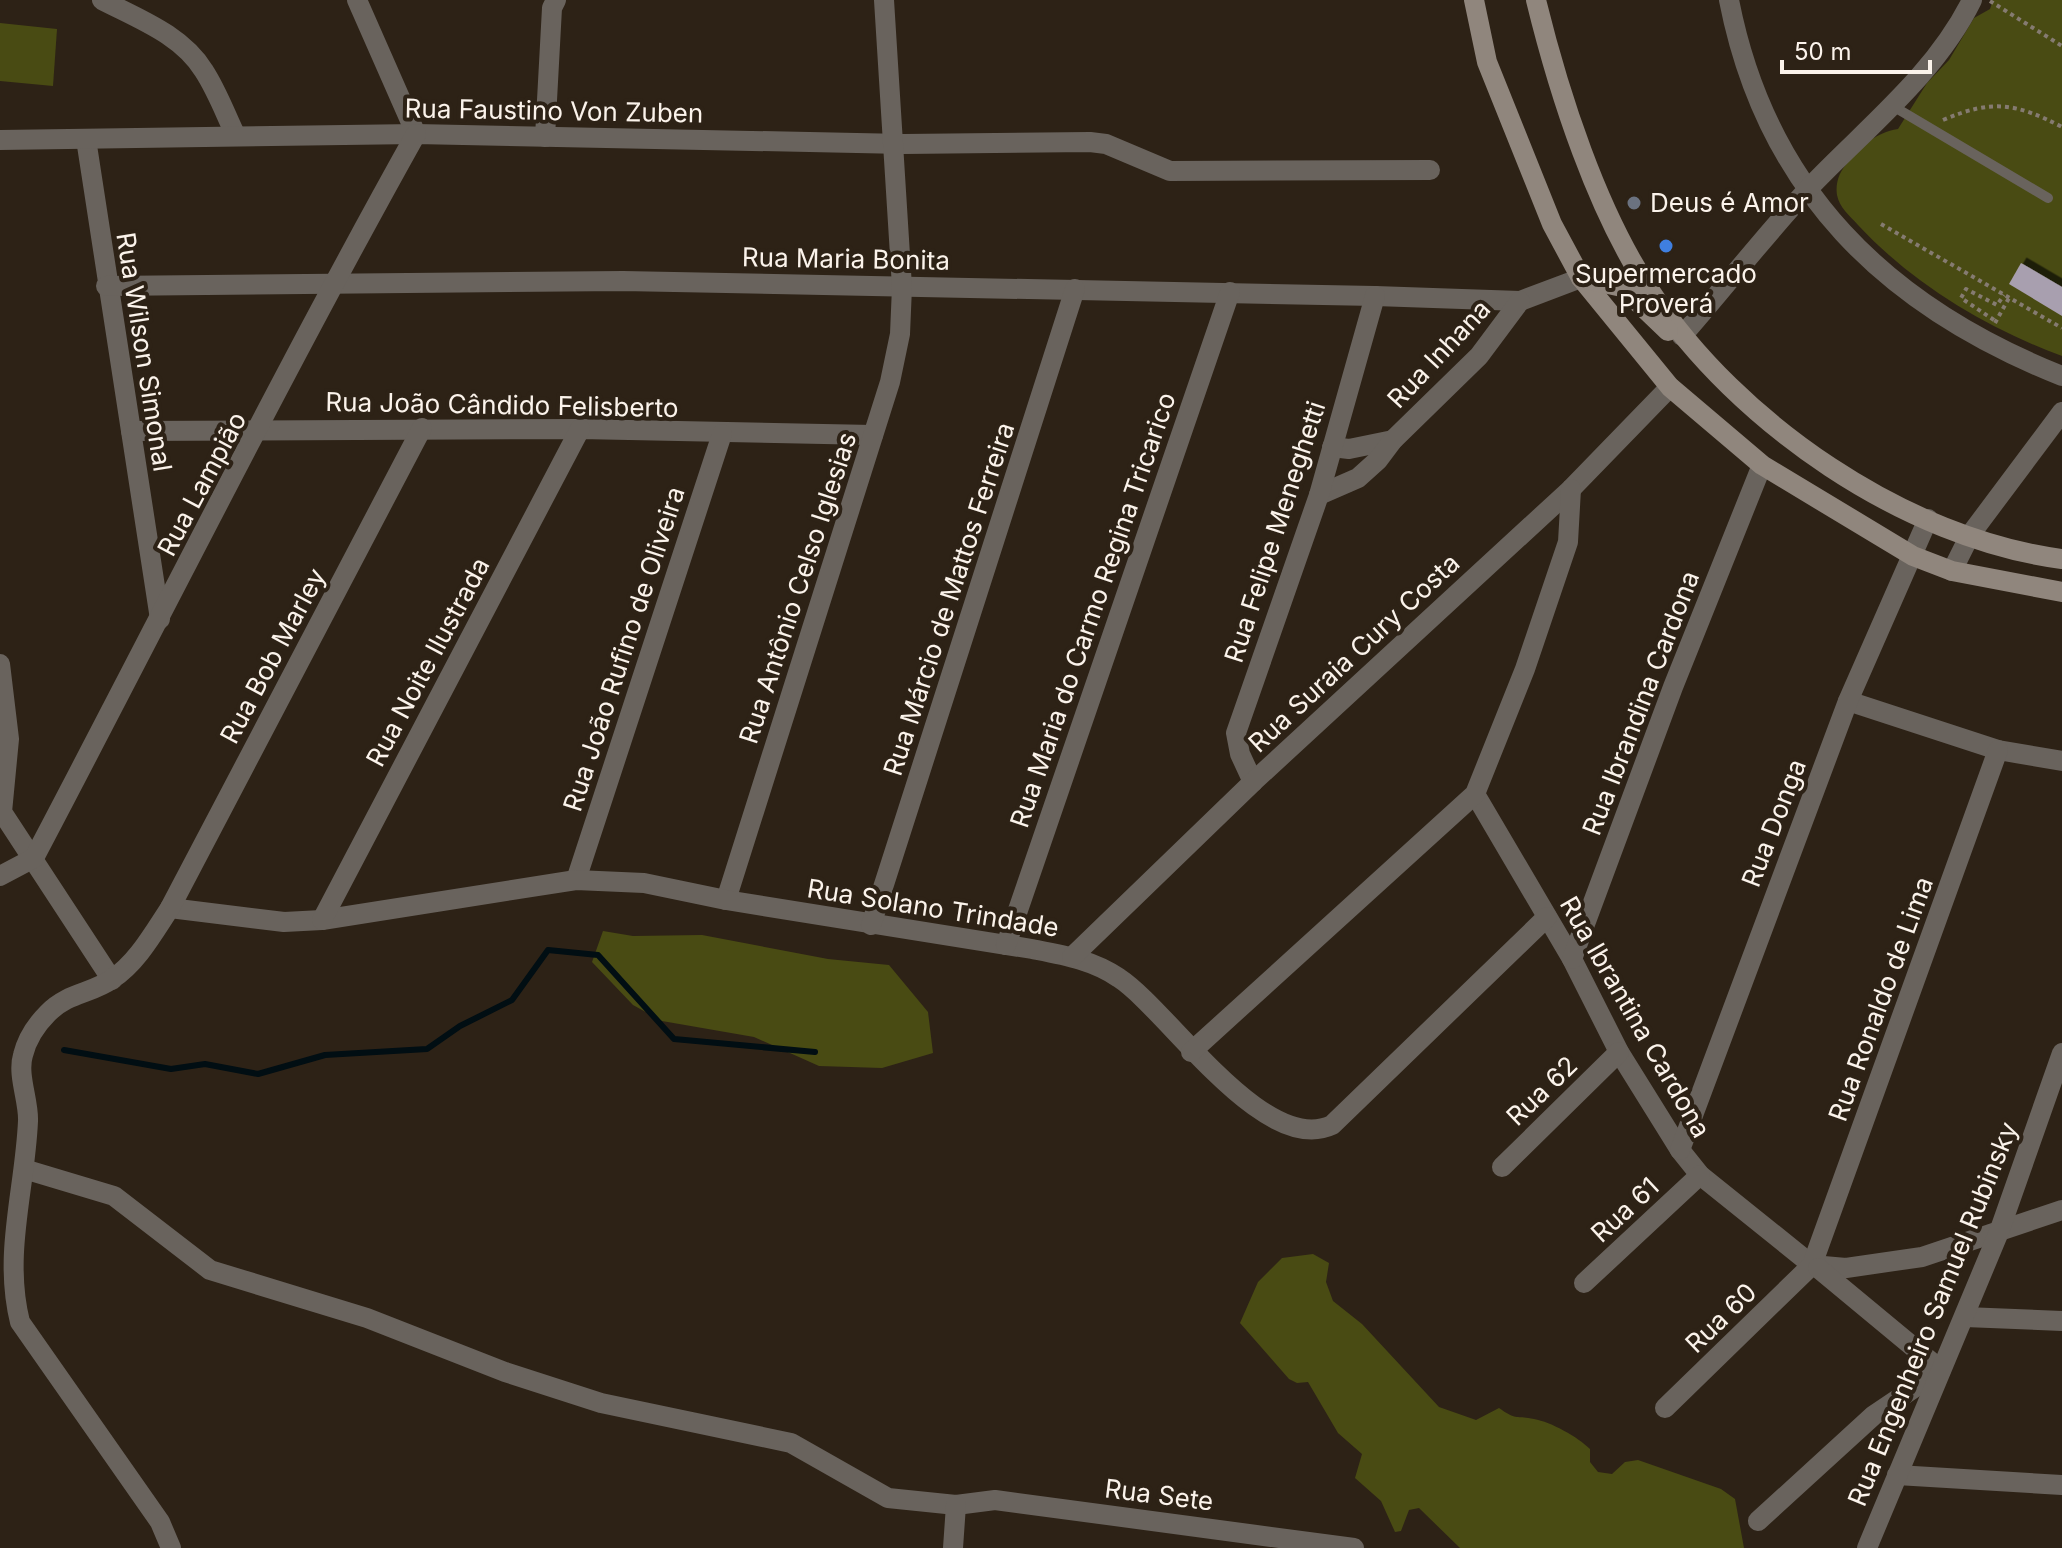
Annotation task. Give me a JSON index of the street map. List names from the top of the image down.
{
  "streets": {
    "street": [
      "Rua Faustino Von Zuben",
      "Rua Maria Bonita",
      "Rua Wilson Simonal",
      "Rua Inhana",
      "Rua João Cândido Felisberto",
      "Rua Lampião",
      "Rua Felipe Meneghetti",
      "Rua Antônio Celso Iglesias",
      "Rua Márcio de Mattos Ferreira",
      "Rua Maria do Carmo Regina Tricarico",
      "Rua João Rufino de Oliveira",
      "Rua Suraia Cury Costa",
      "Rua Bob Marley",
      "Rua Noite Ilustrada",
      "Rua Ibrandina Cardona",
      "Rua Donga",
      "Rua Solano Trindade",
      "Rua Ronaldo de Lima",
      "Rua Ibrantina Cardona",
      "Rua 62",
      "Rua 61",
      "Rua Engenheiro Samuel Rubinsky",
      "Rua 60",
      "Rua Sete"
    ]
  },
  "crossings": [
    ["Rua Faustino Von Zuben", "Rua Wilson Simonal"],
    ["Rua Faustino Von Zuben", "Rua Lampião"],
    ["Rua Faustino Von Zuben", "Rua Antônio Celso Iglesias"],
    ["Rua Maria Bonita", "Rua Wilson Simonal"],
    ["Rua Maria Bonita", "Rua Inhana"],
    ["Rua Maria Bonita", "Rua Lampião"],
    ["Rua Maria Bonita", "Rua Felipe Meneghetti"],
    ["Rua Maria Bonita", "Rua Antônio Celso Iglesias"],
    ["Rua Maria Bonita", "Rua Márcio de Mattos Ferreira"],
    ["Rua Maria Bonita", "Rua Maria do Carmo Regina Tricarico"],
    ["Rua Wilson Simonal", "Rua João Cândido Felisberto"],
    ["Rua Wilson Simonal", "Rua Lampião"],
    ["Rua Inhana", "Rua Felipe Meneghetti"],
    ["Rua João Cândido Felisberto", "Rua Lampião"],
    ["Rua João Cândido Felisberto", "Rua Antônio Celso Iglesias"],
    ["Rua João Cândido Felisberto", "Rua João Rufino de Oliveira"],
    ["Rua João Cândido Felisberto", "Rua Bob Marley"],
    ["Rua João Cândido Felisberto", "Rua Noite Ilustrada"],
    ["Rua Felipe Meneghetti", "Rua Suraia Cury Costa"],
    ["Rua Antônio Celso Iglesias", "Rua Solano Trindade"],
    ["Rua Márcio de Mattos Ferreira", "Rua Solano Trindade"],
    ["Rua Maria do Carmo Regina Tricarico", "Rua Solano Trindade"],
    ["Rua João Rufino de Oliveira", "Rua Solano Trindade"],
    ["Rua Suraia Cury Costa", "Rua Solano Trindade"],
    ["Rua Bob Marley", "Rua Solano Trindade"],
    ["Rua Noite Ilustrada", "Rua Solano Trindade"],
    ["Rua Ibrandina Cardona", "Rua Ibrantina Cardona"],
    ["Rua Donga", "Rua Ibrantina Cardona"],
    ["Rua Solano Trindade", "Rua Ibrantina Cardona"],
    ["Rua Ronaldo de Lima", "Rua Ibrantina Cardona"],
    ["Rua Ronaldo de Lima", "Rua 60"],
    ["Rua Ibrantina Cardona", "Rua 62"],
    ["Rua Ibrantina Cardona", "Rua 61"],
    ["Rua Ibrantina Cardona", "Rua Engenheiro Samuel Rubinsky"],
    ["Rua Ibrantina Cardona", "Rua 60"]
  ],
  "places": ["Deus é Amor", "Supermercado Proverá"],
  "scale_bar": "50 m"
}
